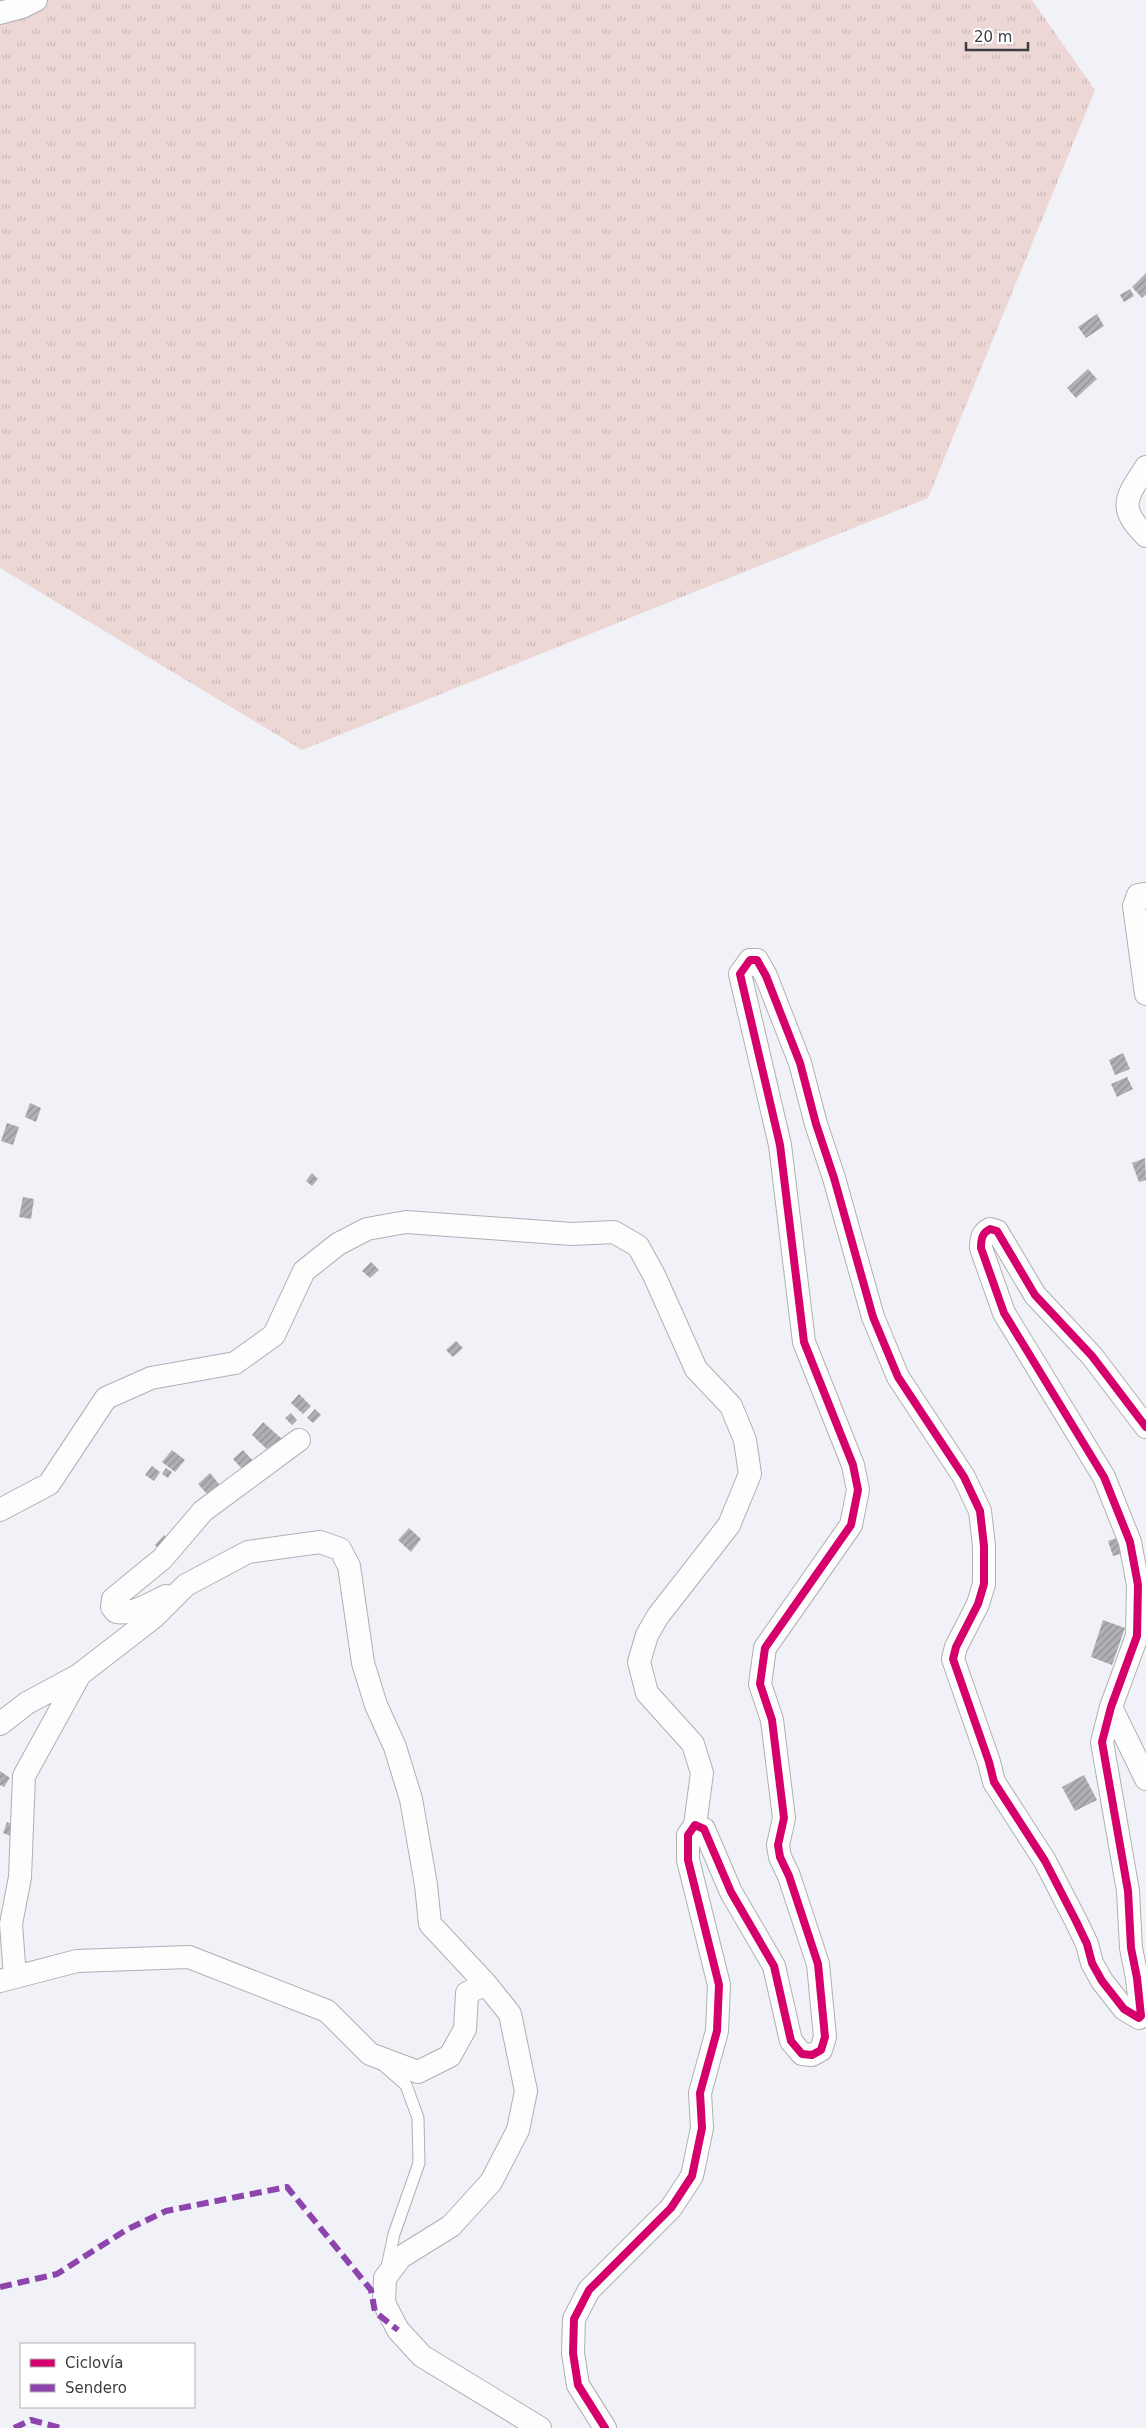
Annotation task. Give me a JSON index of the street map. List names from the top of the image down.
{
  "legend": ["Ciclovía", "Sendero"],
  "scale_bar": "20 m"
}
